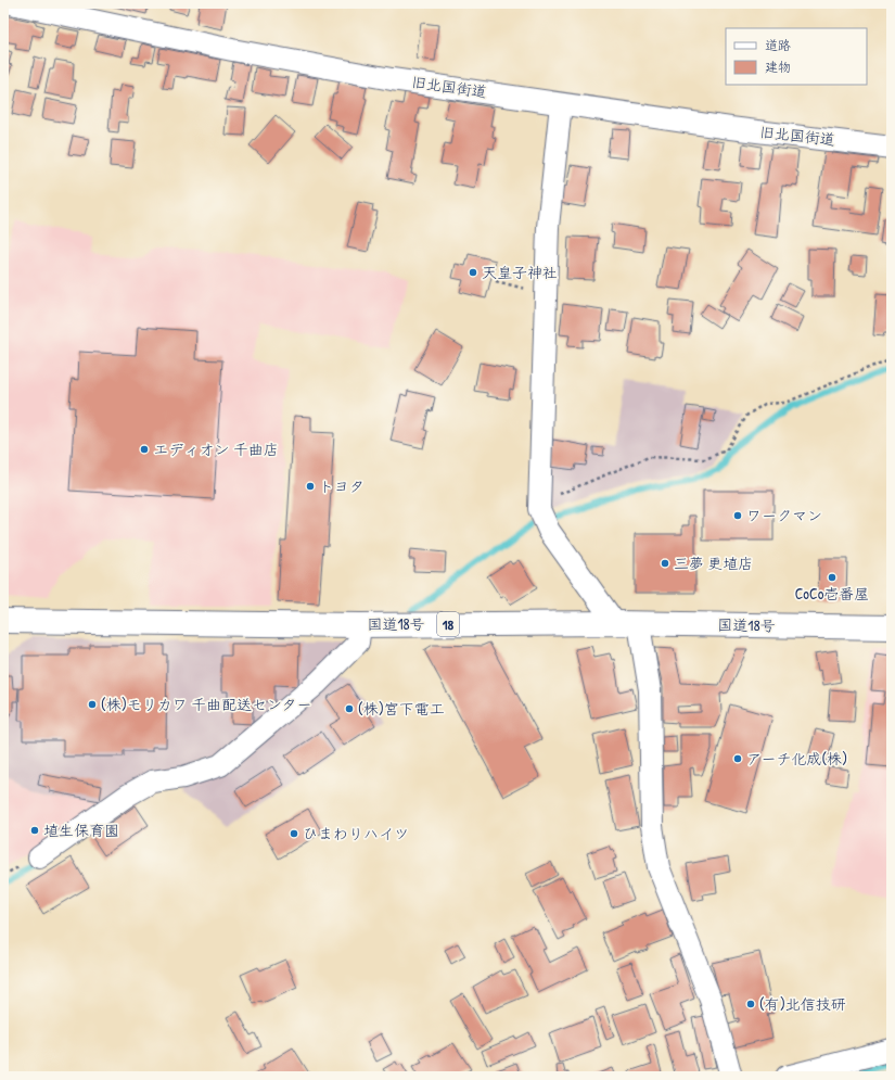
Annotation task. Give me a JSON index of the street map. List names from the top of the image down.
{
  "streets": {
    "highway": ["国道18号", "18"],
    "street": ["旧北国街道"]
  },
  "places": [
    "天皇子神社",
    "エディオン 千曲店",
    "トヨタ",
    "ワークマン",
    "三夢 更埴店",
    "CoCo壱番屋",
    "(株)モリカワ 千曲配送センター",
    "(株)宮下電工",
    "アーチ化成(株)",
    "埴生保育園",
    "ひまわりハイツ",
    "(有)北信技研"
  ],
  "legend": ["道路", "建物"]
}
